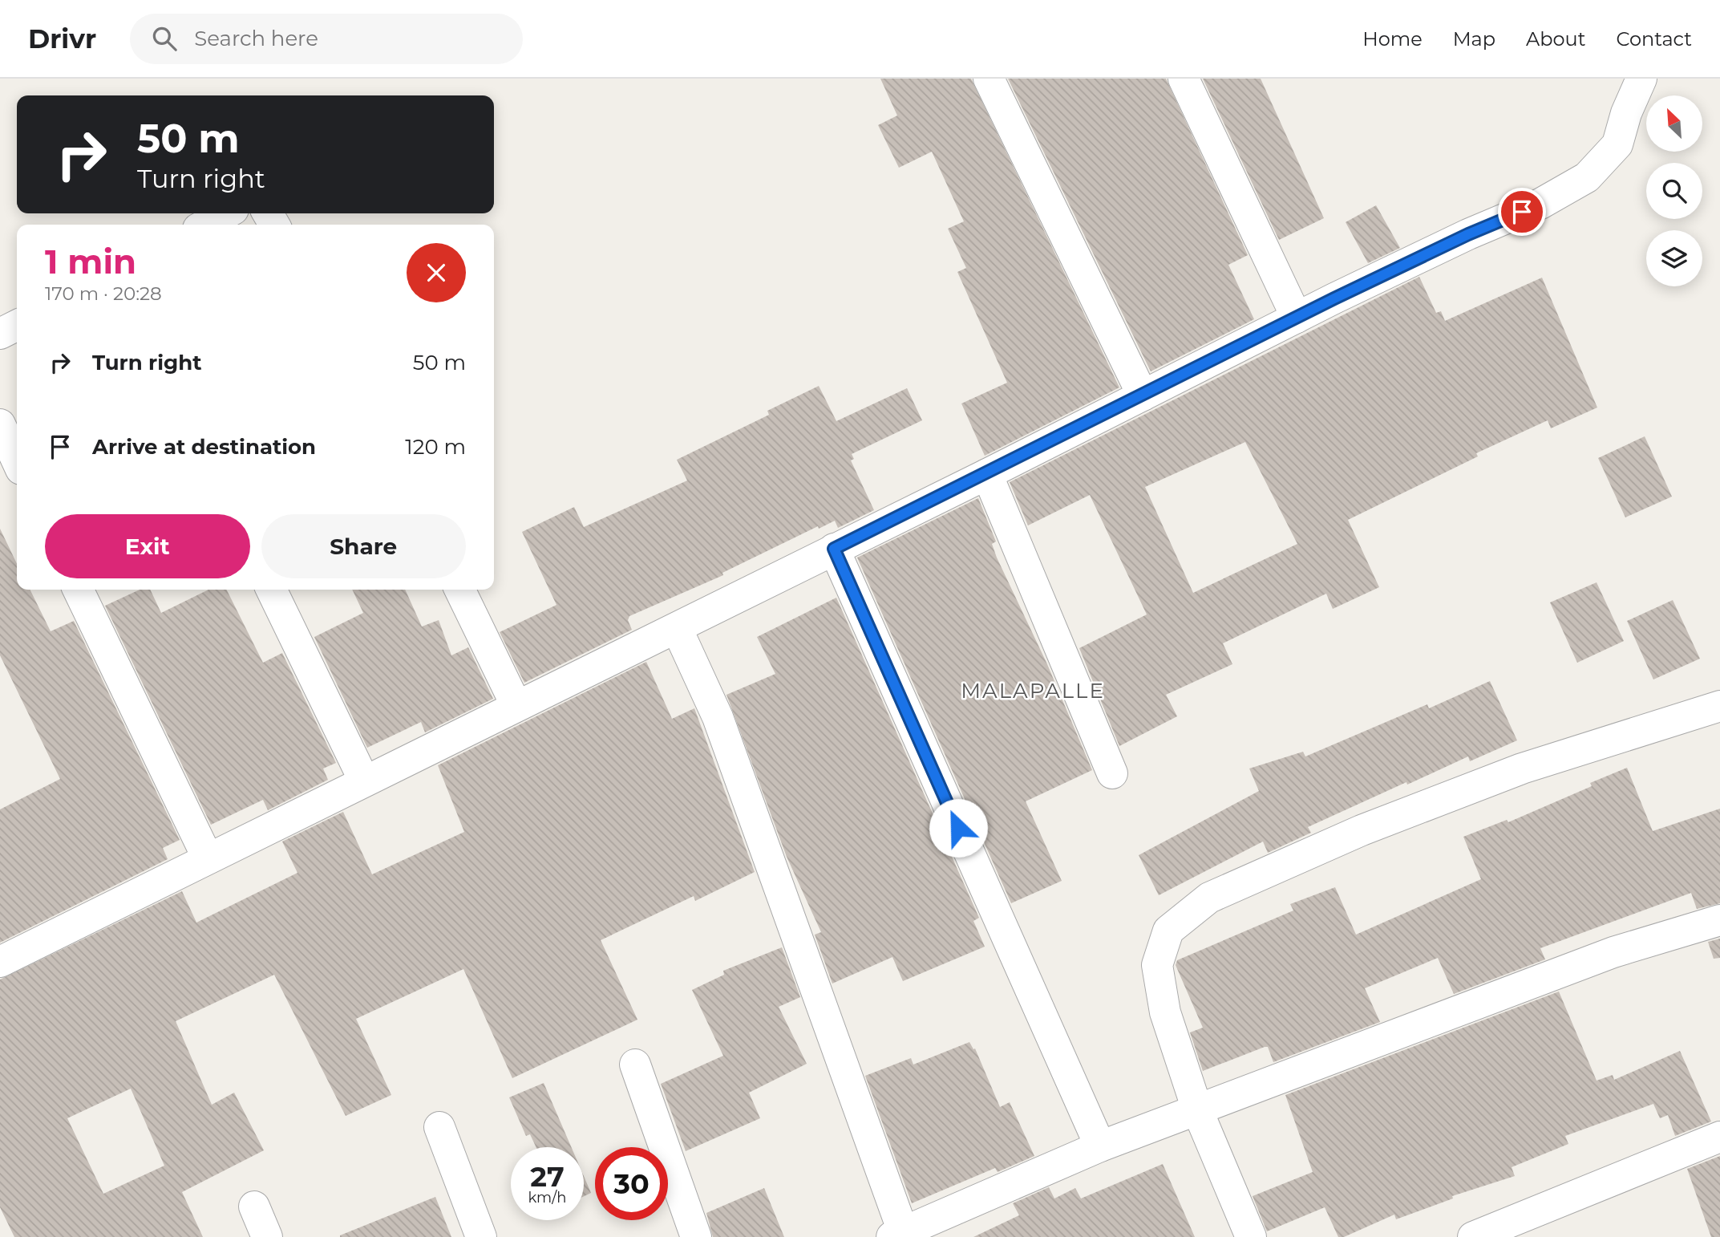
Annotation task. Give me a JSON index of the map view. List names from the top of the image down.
{
  "districts": ["MALAPALLE"],
  "north": "top left",
  "page": {
    "header": "Drivr",
    "search": "Search here",
    "nav": [
      "Home",
      "Map",
      "About",
      "Contact"
    ],
    "turn": ["50 m", "Turn right"],
    "heading": ["1 min", "170 m · 20:28"],
    "list": [
      {
        "name": "Turn right",
        "value": "50 m"
      },
      {
        "name": "Arrive at destination",
        "value": "120 m"
      }
    ],
    "buttons": ["Exit", "Share"],
    "speed": "27 km/h",
    "limit": "30"
  }
}
